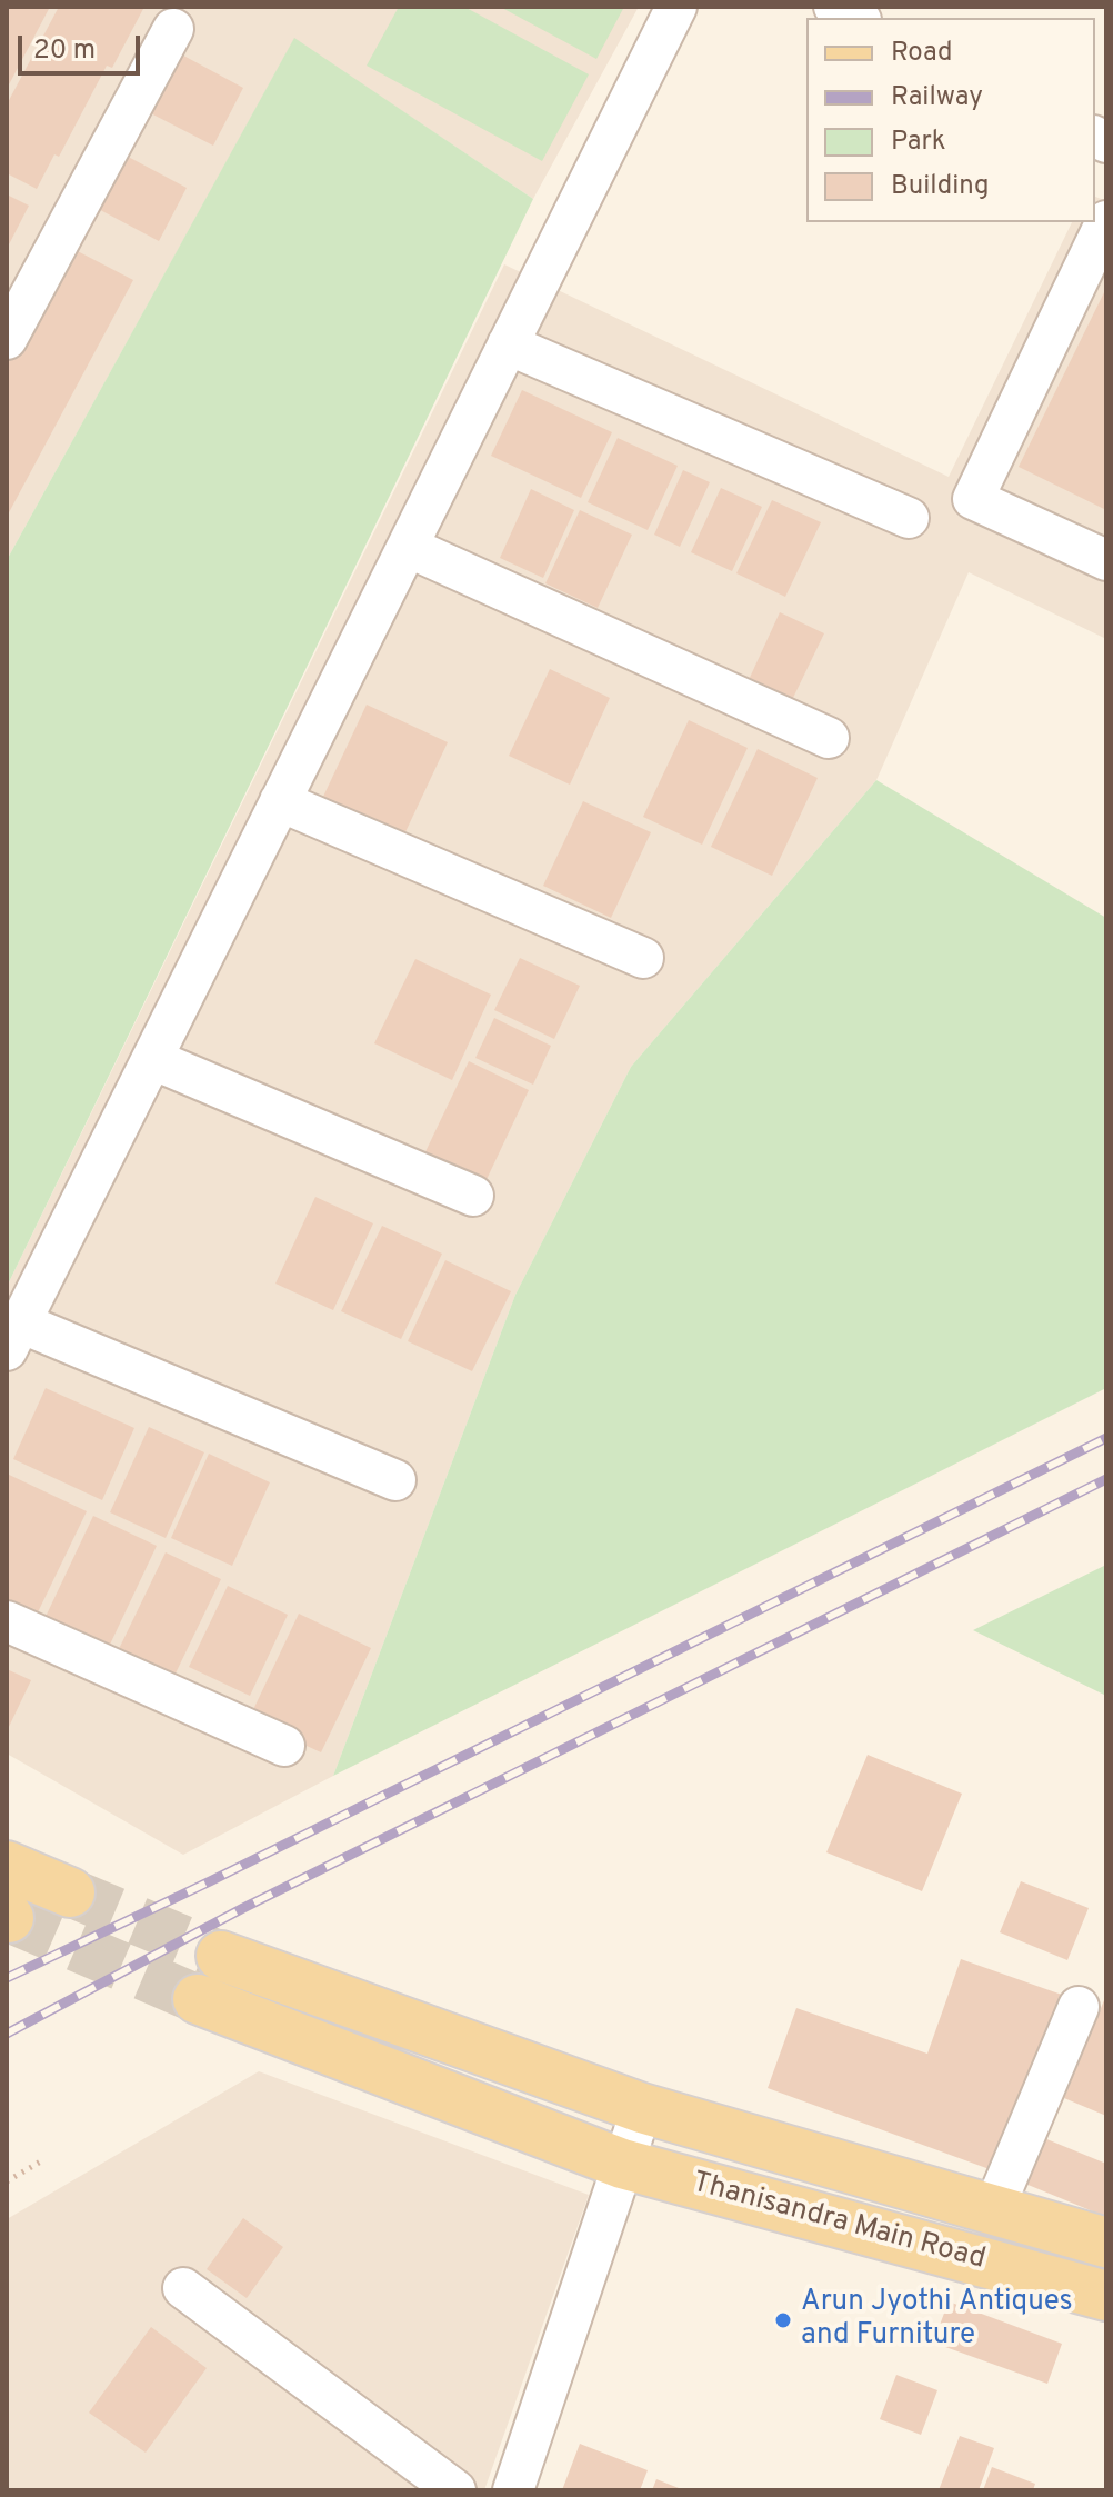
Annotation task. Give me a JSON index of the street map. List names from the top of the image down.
{
  "streets": {
    "main road": ["Thanisandra Main Road"]
  },
  "places": ["Arun Jyothi Antiques and Furniture"],
  "legend": [
    "Road",
    "Railway",
    "Park",
    "Building"
  ],
  "scale_bar": "20 m"
}
